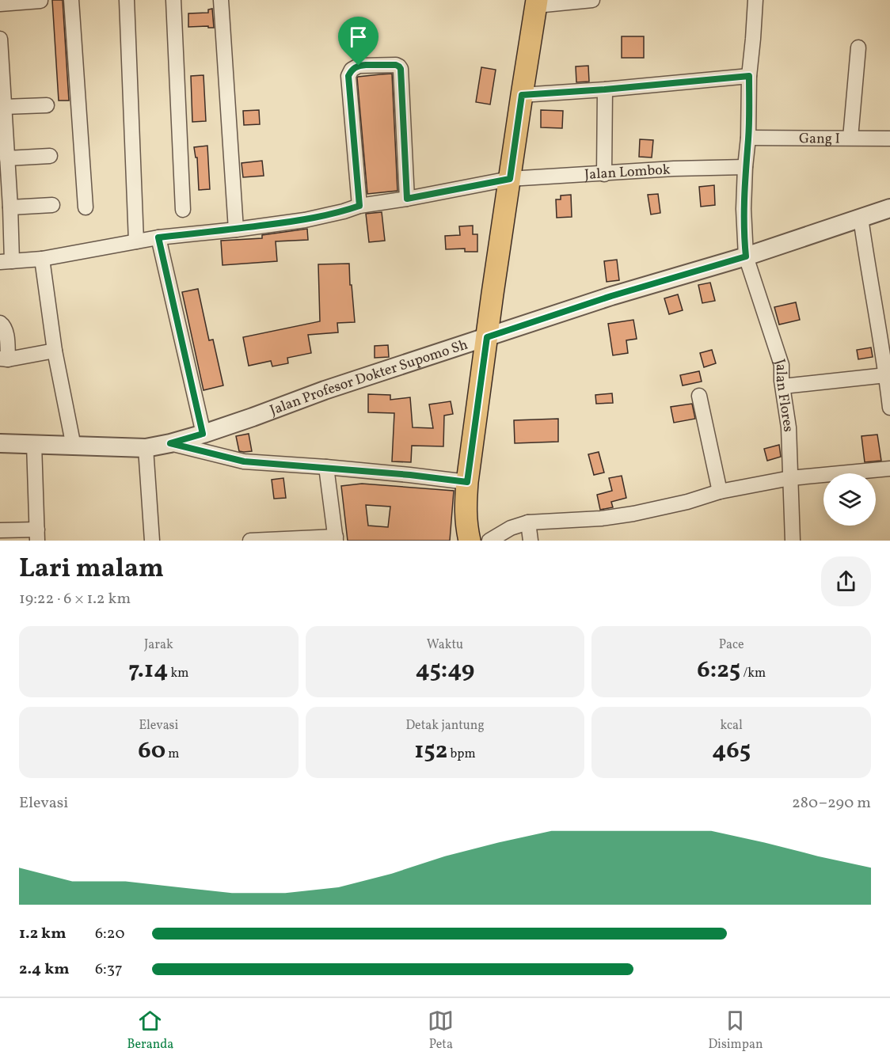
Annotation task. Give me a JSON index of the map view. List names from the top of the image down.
{
  "streets": {
    "street": [
      "Gang I",
      "Jalan Lombok",
      "Jalan Profesor Dokter Supomo Sh",
      "Jalan Flores"
    ]
  },
  "crossings": [
    ["Gang I", "Jalan Flores"],
    ["Jalan Lombok", "Jalan Flores"],
    ["Jalan Profesor Dokter Supomo Sh", "Jalan Flores"]
  ],
  "page": {
    "heading": ["Lari malam", "19:22 · 6 × 1.2 km"],
    "stats": [
      ["Jarak", "7.14 km"],
      ["Waktu", "45:49"],
      ["Pace", "6:25 /km"],
      ["Elevasi", "60 m"],
      ["Detak jantung", "152 bpm"],
      ["kcal", "465"]
    ],
    "chart": ["Elevasi", "280–290 m"],
    "list": [
      {
        "name": "1.2 km",
        "note": "6:20"
      },
      {
        "name": "2.4 km",
        "note": "6:37"
      }
    ],
    "tabs": ["Beranda", "Peta", "Disimpan"]
  }
}
